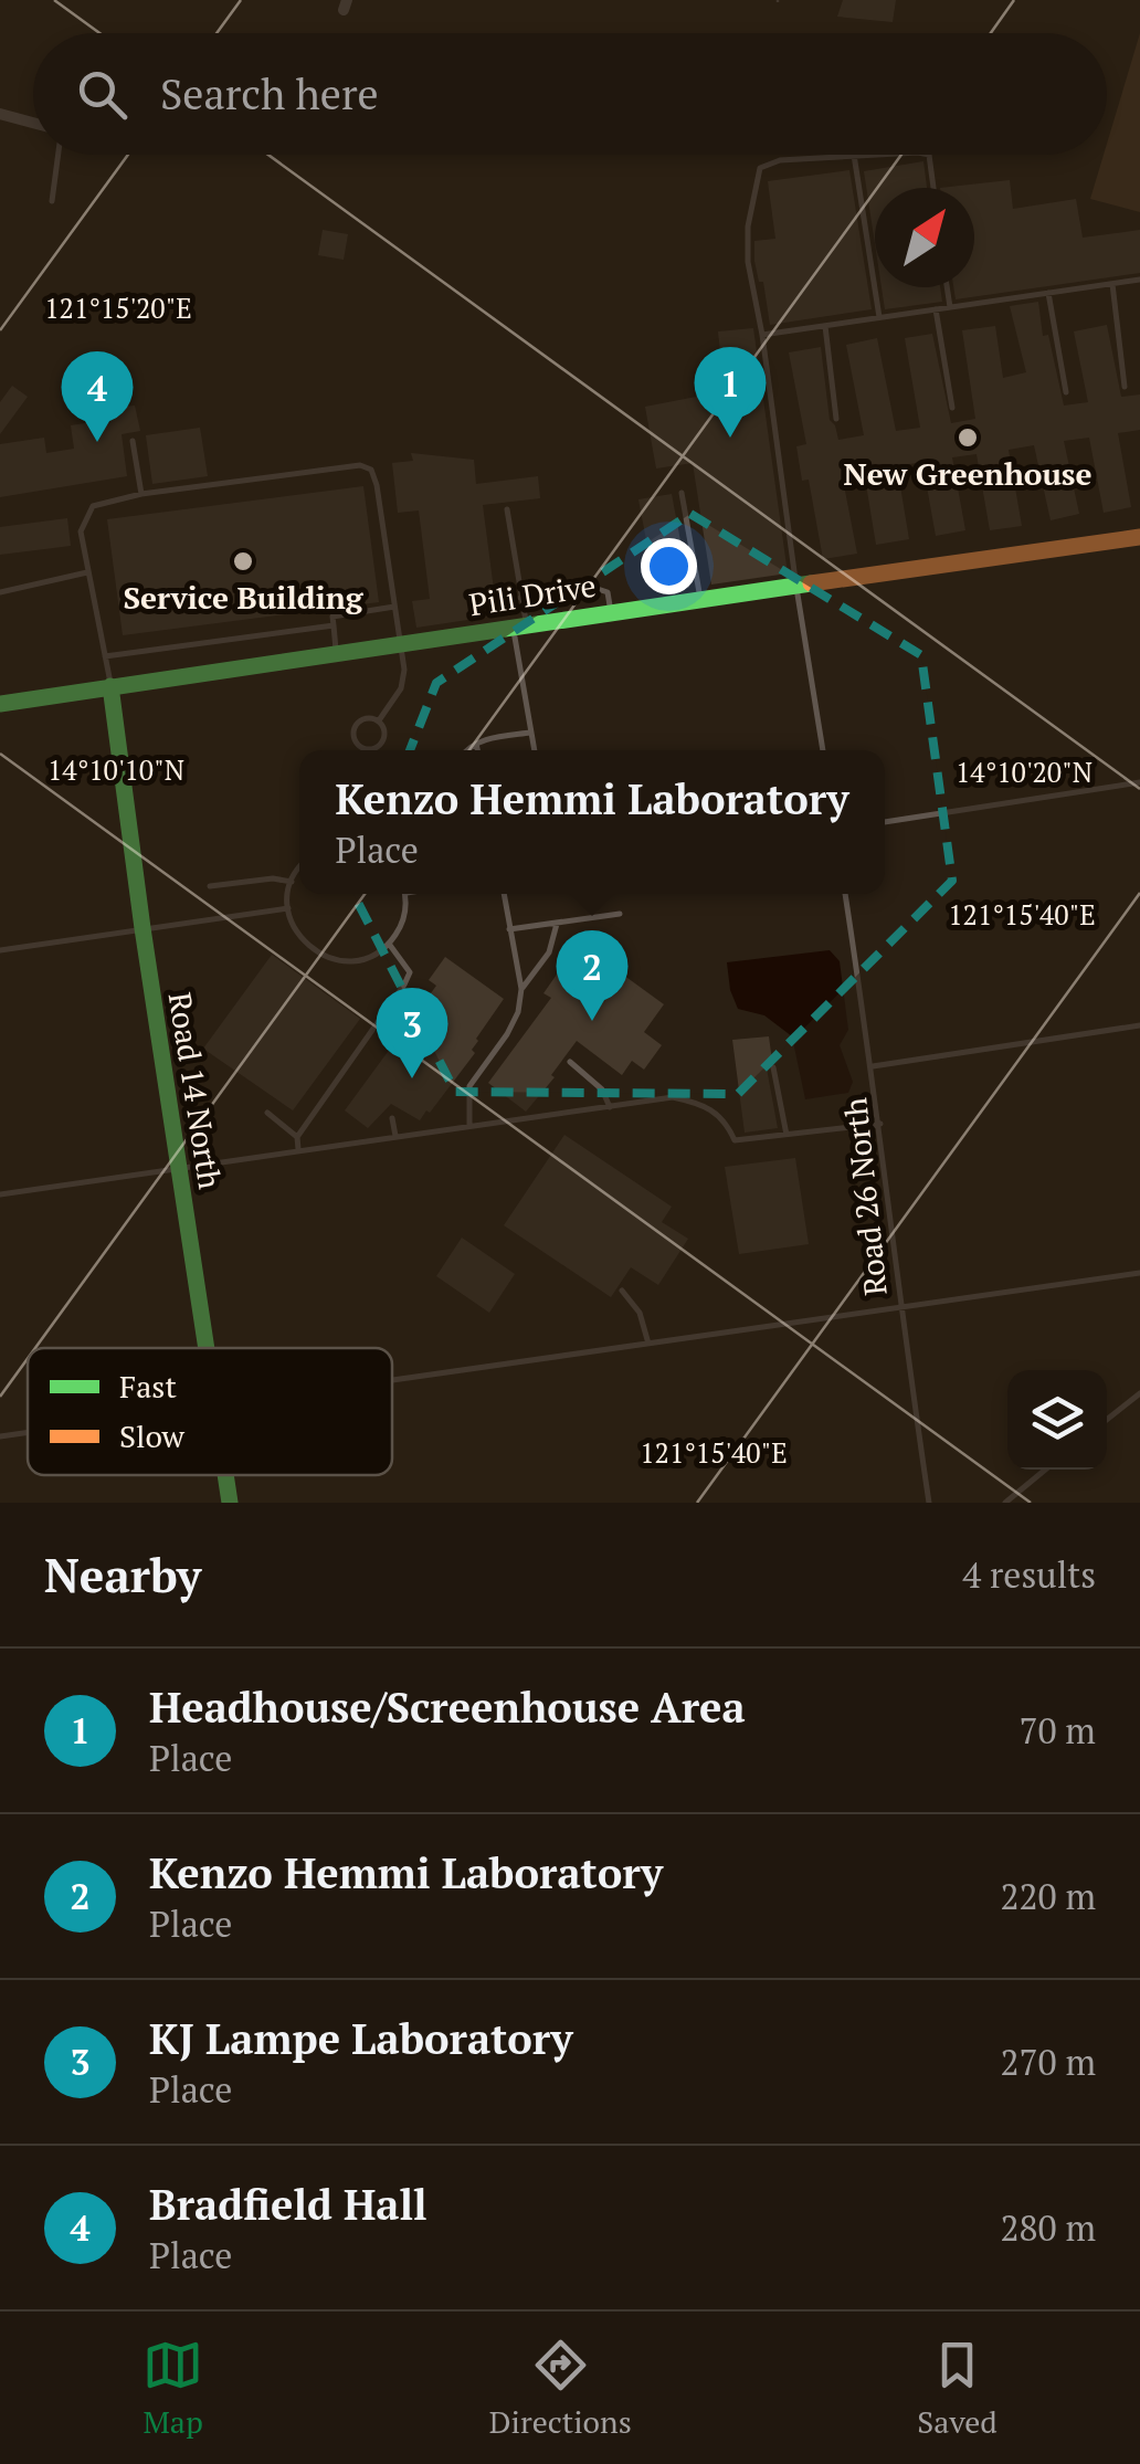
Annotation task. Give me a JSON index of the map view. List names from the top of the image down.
{
  "streets": {
    "street": ["Pili Drive", "Road 14 North"],
    "lane": ["Road 26 North"]
  },
  "crossings": [
    ["Pili Drive", "Road 14 North"]
  ],
  "places": ["New Greenhouse", "Service Building"],
  "legend": ["Fast", "Slow"],
  "north": "top right",
  "page": {
    "search": "Search here",
    "pins": [
      "1",
      "4",
      "2",
      "3"
    ],
    "popup": ["Kenzo Hemmi Laboratory", "Place"],
    "heading": ["Nearby", "4 results"],
    "list": [
      {
        "mark": "1",
        "name": "Headhouse/Screenhouse Area",
        "note": "Place",
        "value": "70 m"
      },
      {
        "mark": "2",
        "name": "Kenzo Hemmi Laboratory",
        "note": "Place",
        "value": "220 m"
      },
      {
        "mark": "3",
        "name": "KJ Lampe Laboratory",
        "note": "Place",
        "value": "270 m"
      },
      {
        "mark": "4",
        "name": "Bradfield Hall",
        "note": "Place",
        "value": "280 m"
      }
    ],
    "nav": ["Map", "Directions", "Saved"]
  },
  "coordinates": [
    "121°15'20\"E",
    "14°10'10\"N",
    "14°10'20\"N",
    "121°15'40\"E"
  ]
}
